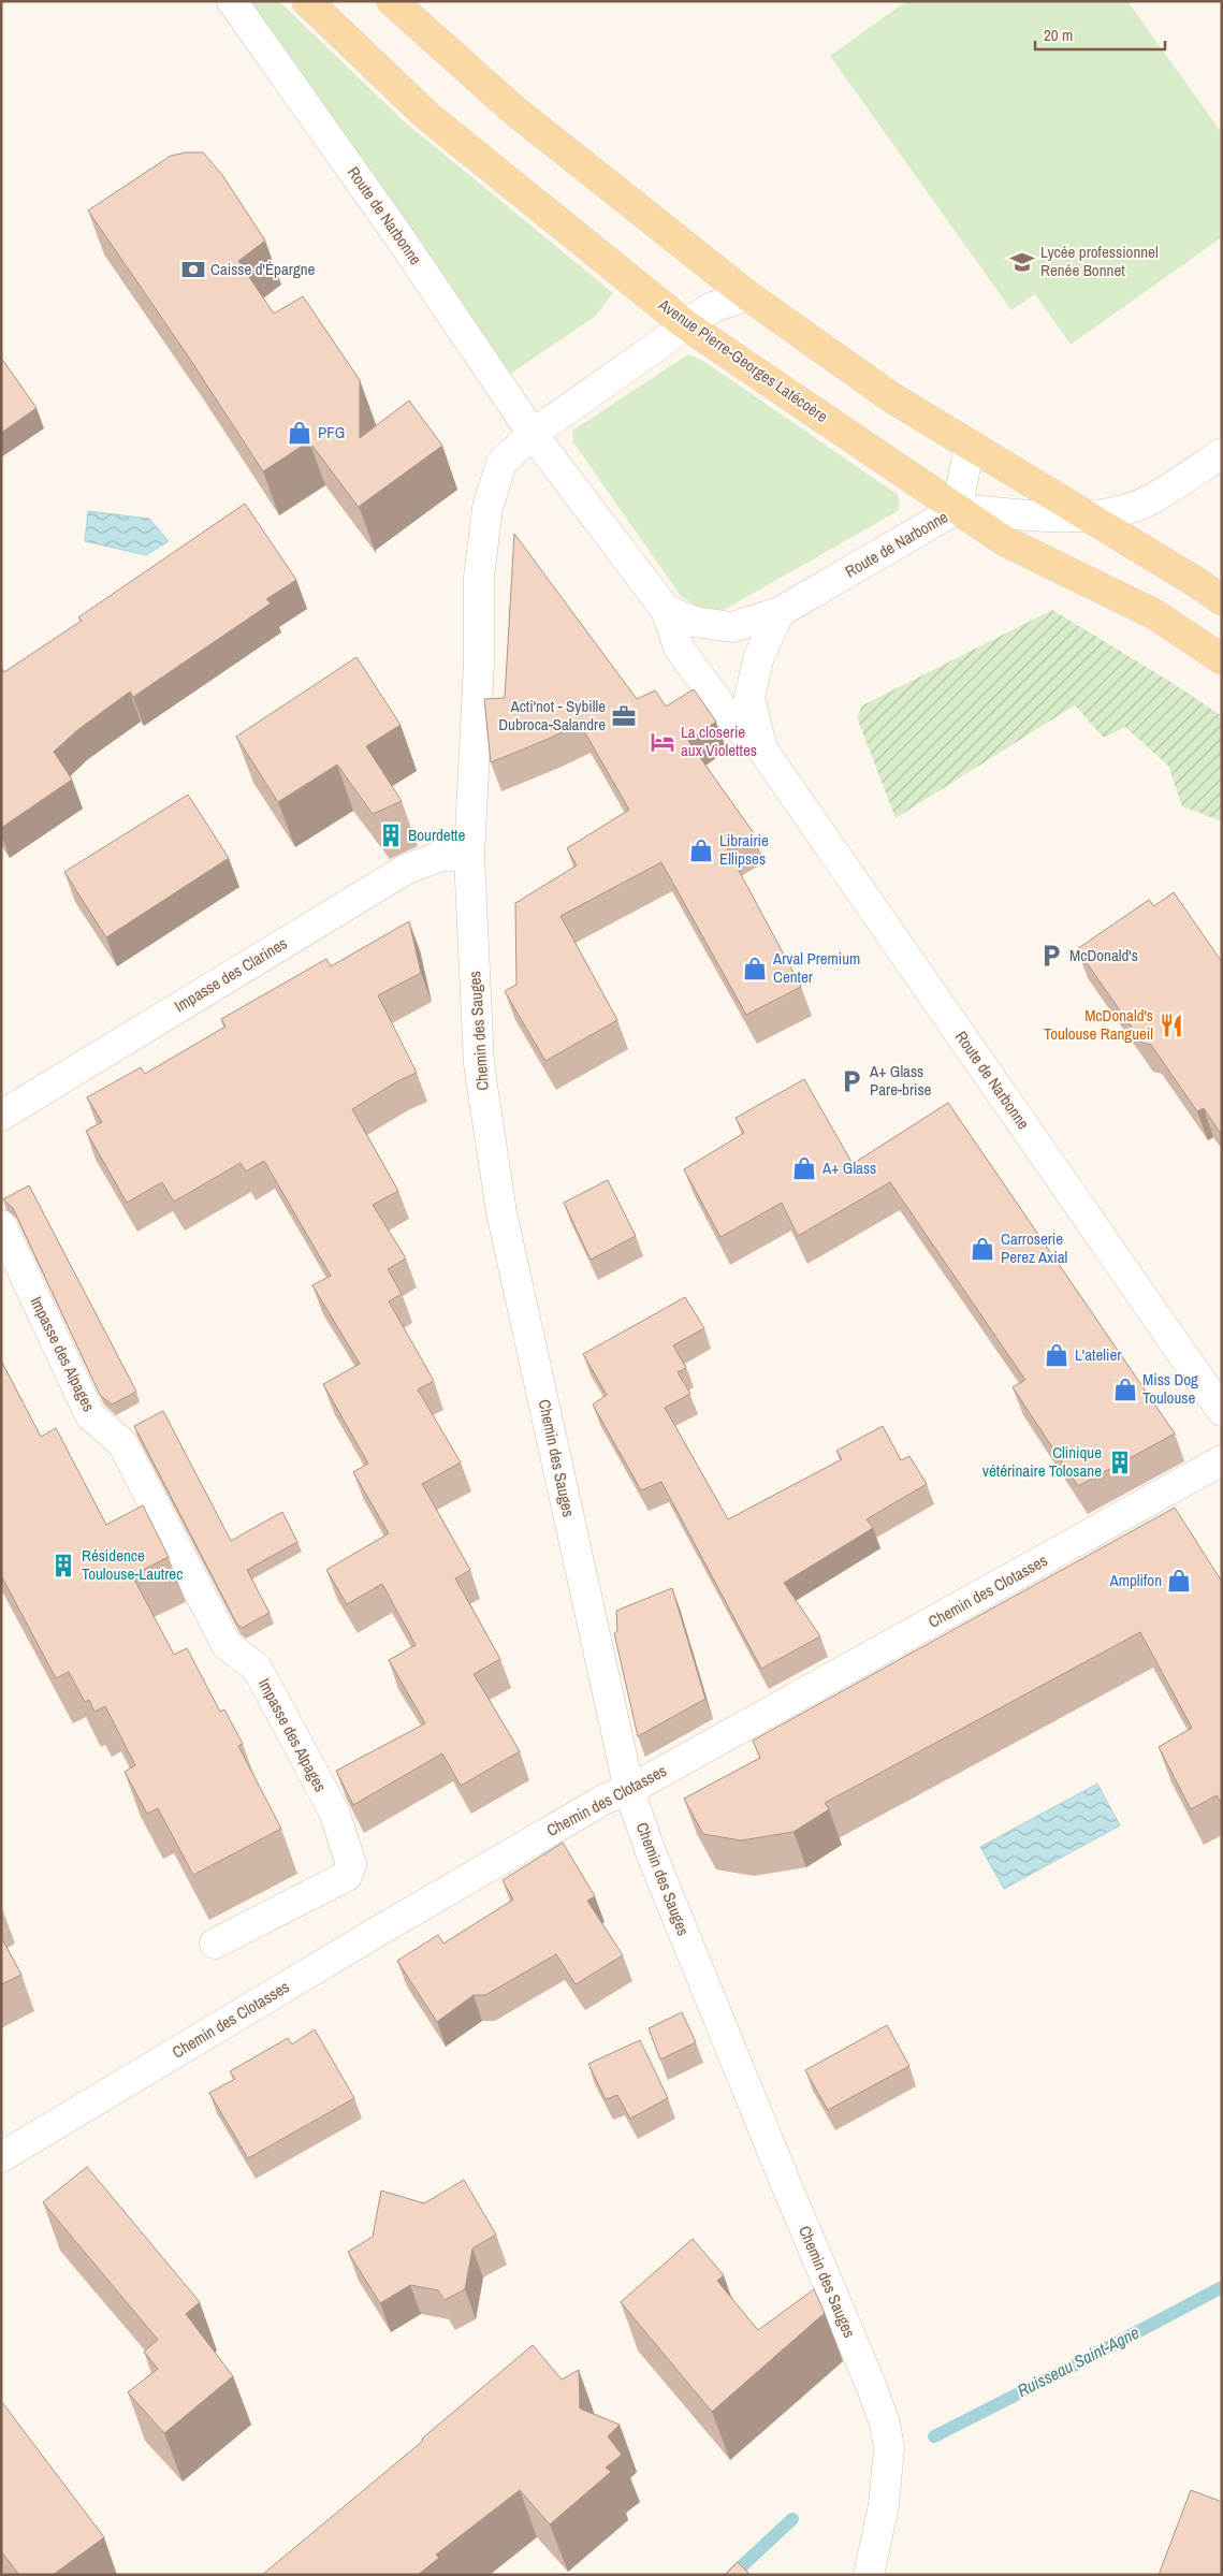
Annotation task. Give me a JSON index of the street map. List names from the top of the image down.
{
  "streets": {
    "main road": ["Avenue Pierre-Georges Latécoère"],
    "street": [
      "Route de Narbonne",
      "Impasse des Clarines",
      "Chemin des Sauges",
      "Impasse des Alpages",
      "Chemin des Clotasses"
    ]
  },
  "crossings": [
    ["Route de Narbonne", "Avenue Pierre-Georges Latécoère"],
    ["Route de Narbonne", "Chemin des Sauges"],
    ["Impasse des Clarines", "Chemin des Sauges"],
    ["Chemin des Sauges", "Chemin des Clotasses"]
  ],
  "water": ["Ruisseau Saint-Agne"],
  "places": {
    "school or university": ["Lycée professionnel Renée Bonnet"],
    "bank": ["Caisse d'Épargne"],
    "shop": [
      "PFG",
      "Librairie Ellipses",
      "Arval Premium Center",
      "A+ Glass",
      "Carroserie Perez Axial",
      "L'atelier",
      "Miss Dog Toulouse",
      "Amplifon"
    ],
    "office": ["Acti'not - Sybille Dubroca-Salandre"],
    "hotel": ["La closerie aux Violettes"],
    "building": ["Bourdette", "Clinique vétérinaire Tolosane", "Résidence Toulouse-Lautrec"],
    "parking": ["McDonald's", "A+ Glass Pare-brise"],
    "restaurant": ["McDonald's Toulouse Rangueil"]
  },
  "scale_bar": "20 m"
}
